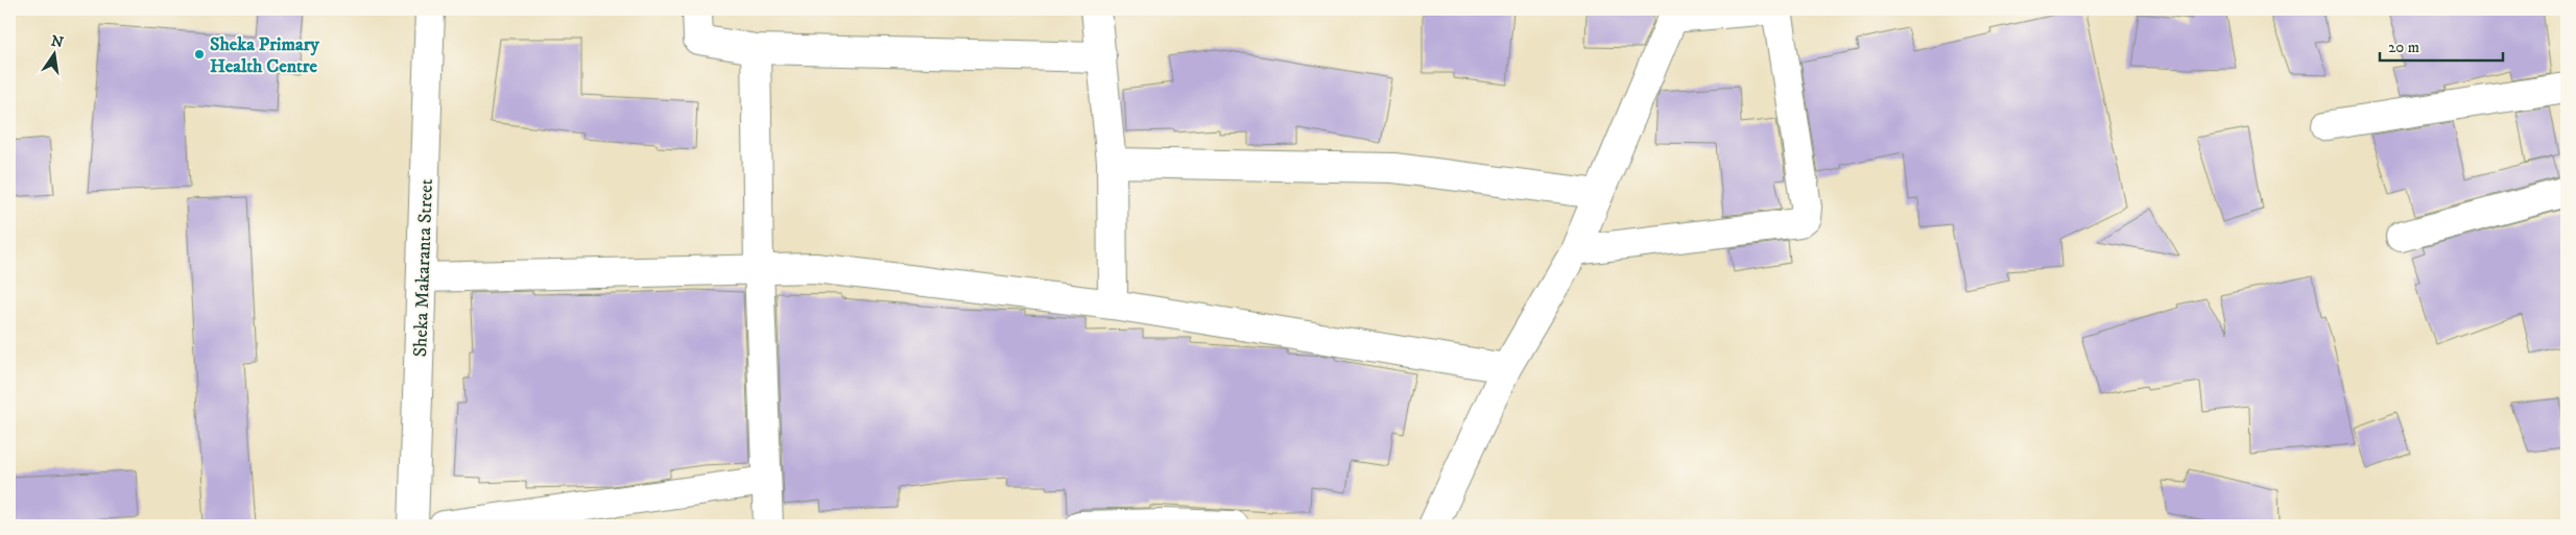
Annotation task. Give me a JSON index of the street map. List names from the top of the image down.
{
  "streets": {
    "street": ["Sheka Makaranta Street"]
  },
  "places": ["Sheka Primary Health Centre"],
  "scale_bar": "20 m",
  "north": "top"
}
